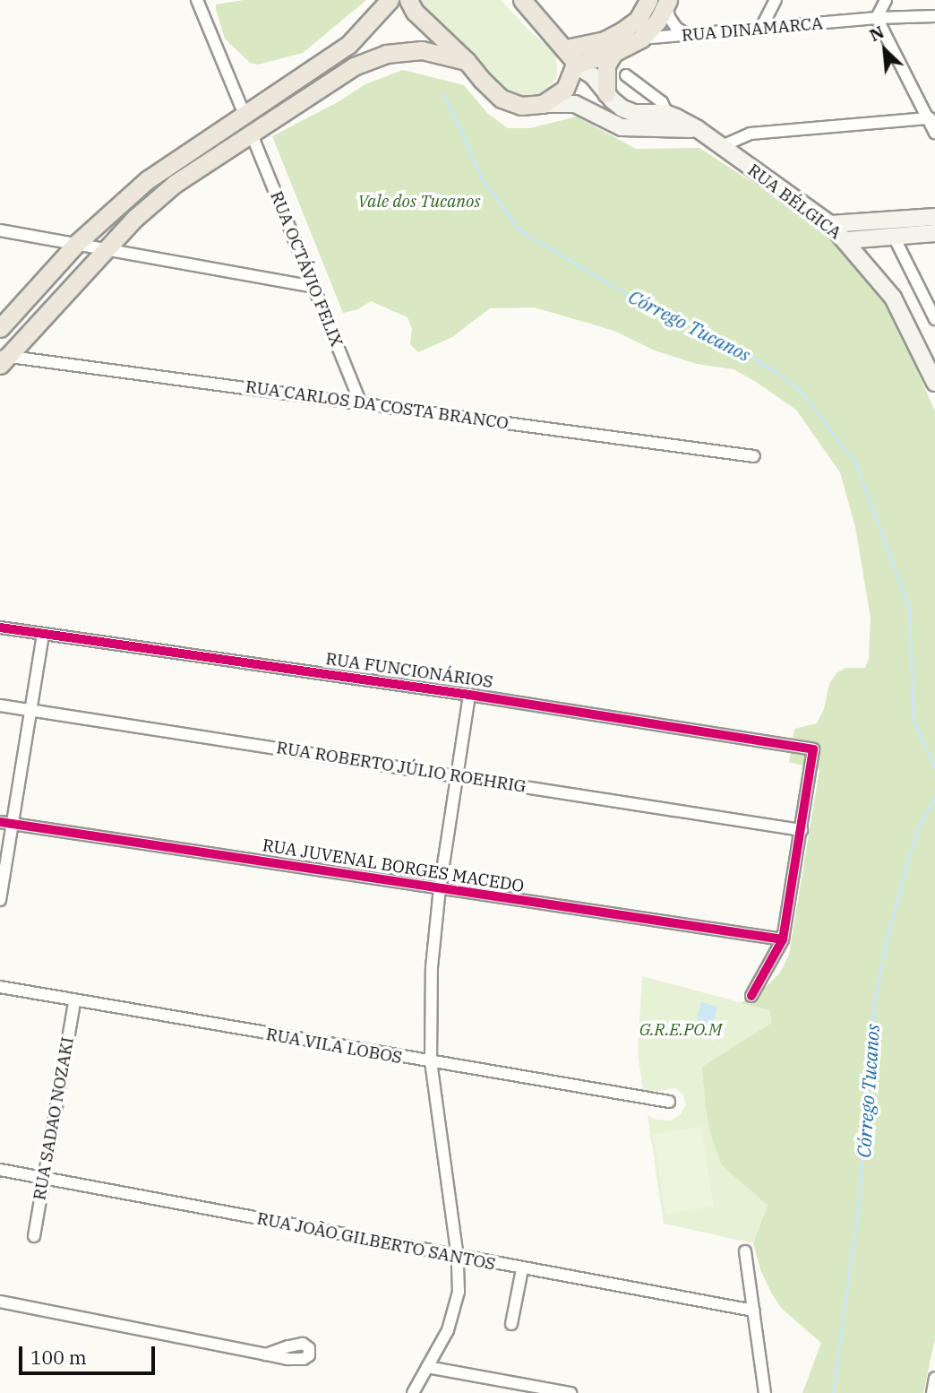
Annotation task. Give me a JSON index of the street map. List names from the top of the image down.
{
  "streets": {
    "main road": ["RUA DINAMARCA", "RUA BÉLGICA"],
    "street": [
      "RUA OCTÁVIO FELIX",
      "RUA CARLOS DA COSTA BRANCO",
      "RUA FUNCIONÁRIOS",
      "RUA ROBERTO JÚLIO ROEHRIG",
      "RUA JUVENAL BORGES MACEDO",
      "RUA VILA LOBOS",
      "RUA SADAO NOZAKI",
      "RUA JOÃO GILBERTO SANTOS"
    ]
  },
  "crossings": [
    ["RUA DINAMARCA", "RUA BÉLGICA"],
    ["RUA OCTÁVIO FELIX", "RUA CARLOS DA COSTA BRANCO"],
    ["RUA FUNCIONÁRIOS", "RUA ROBERTO JÚLIO ROEHRIG"],
    ["RUA VILA LOBOS", "RUA SADAO NOZAKI"],
    ["RUA SADAO NOZAKI", "RUA JOÃO GILBERTO SANTOS"]
  ],
  "water": ["Córrego Tucanos"],
  "parks": ["Vale dos Tucanos", "G.R.E.PO.M"],
  "scale_bar": "100 m",
  "north": "top left"
}
